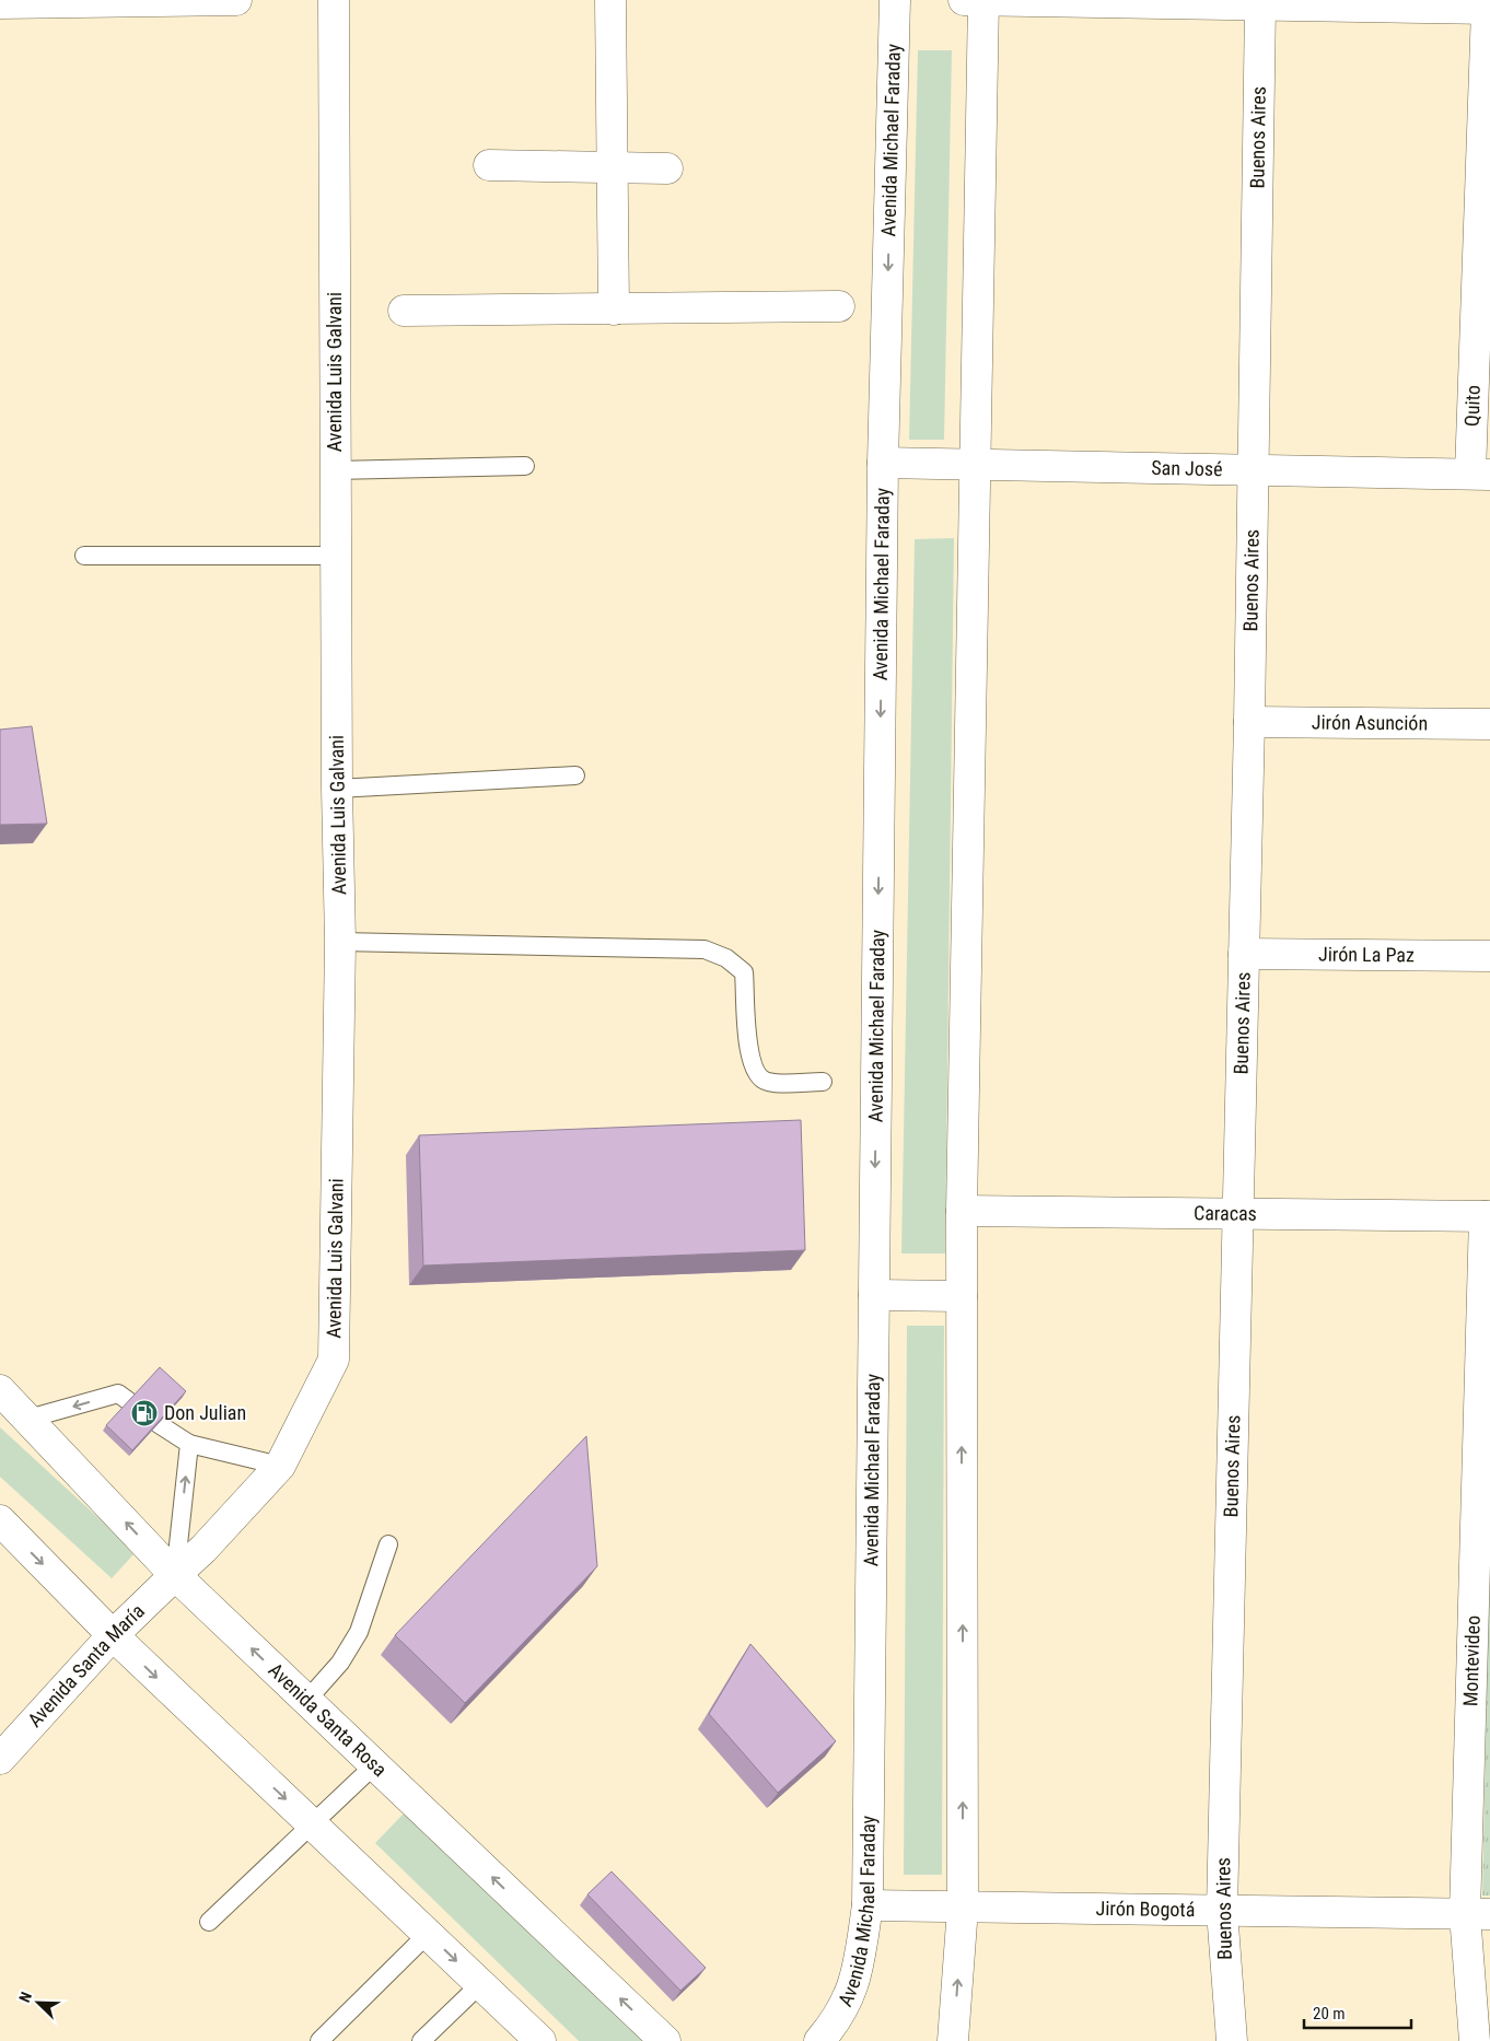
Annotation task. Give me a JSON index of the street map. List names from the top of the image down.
{
  "streets": {
    "street": [
      "Buenos Aires",
      "Avenida Michael Faraday",
      "Avenida Luis Galvani",
      "Quito",
      "San José",
      "Jirón Asunción",
      "Jirón La Paz",
      "Caracas",
      "Montevideo",
      "Avenida Santa María",
      "Avenida Santa Rosa",
      "Jirón Bogotá"
    ]
  },
  "crossings": [
    ["Buenos Aires", "San José"],
    ["Buenos Aires", "Jirón Asunción"],
    ["Buenos Aires", "Jirón La Paz"],
    ["Buenos Aires", "Caracas"],
    ["Buenos Aires", "Jirón Bogotá"],
    ["Avenida Michael Faraday", "San José"],
    ["Avenida Michael Faraday", "Jirón Bogotá"],
    ["Avenida Luis Galvani", "Avenida Santa María"],
    ["Avenida Luis Galvani", "Avenida Santa Rosa"],
    ["Quito", "San José"],
    ["Caracas", "Montevideo"],
    ["Montevideo", "Jirón Bogotá"],
    ["Avenida Santa María", "Avenida Santa Rosa"]
  ],
  "places": {
    "fuel station": ["Don Julian"]
  },
  "scale_bar": "20 m",
  "north": "top left"
}
